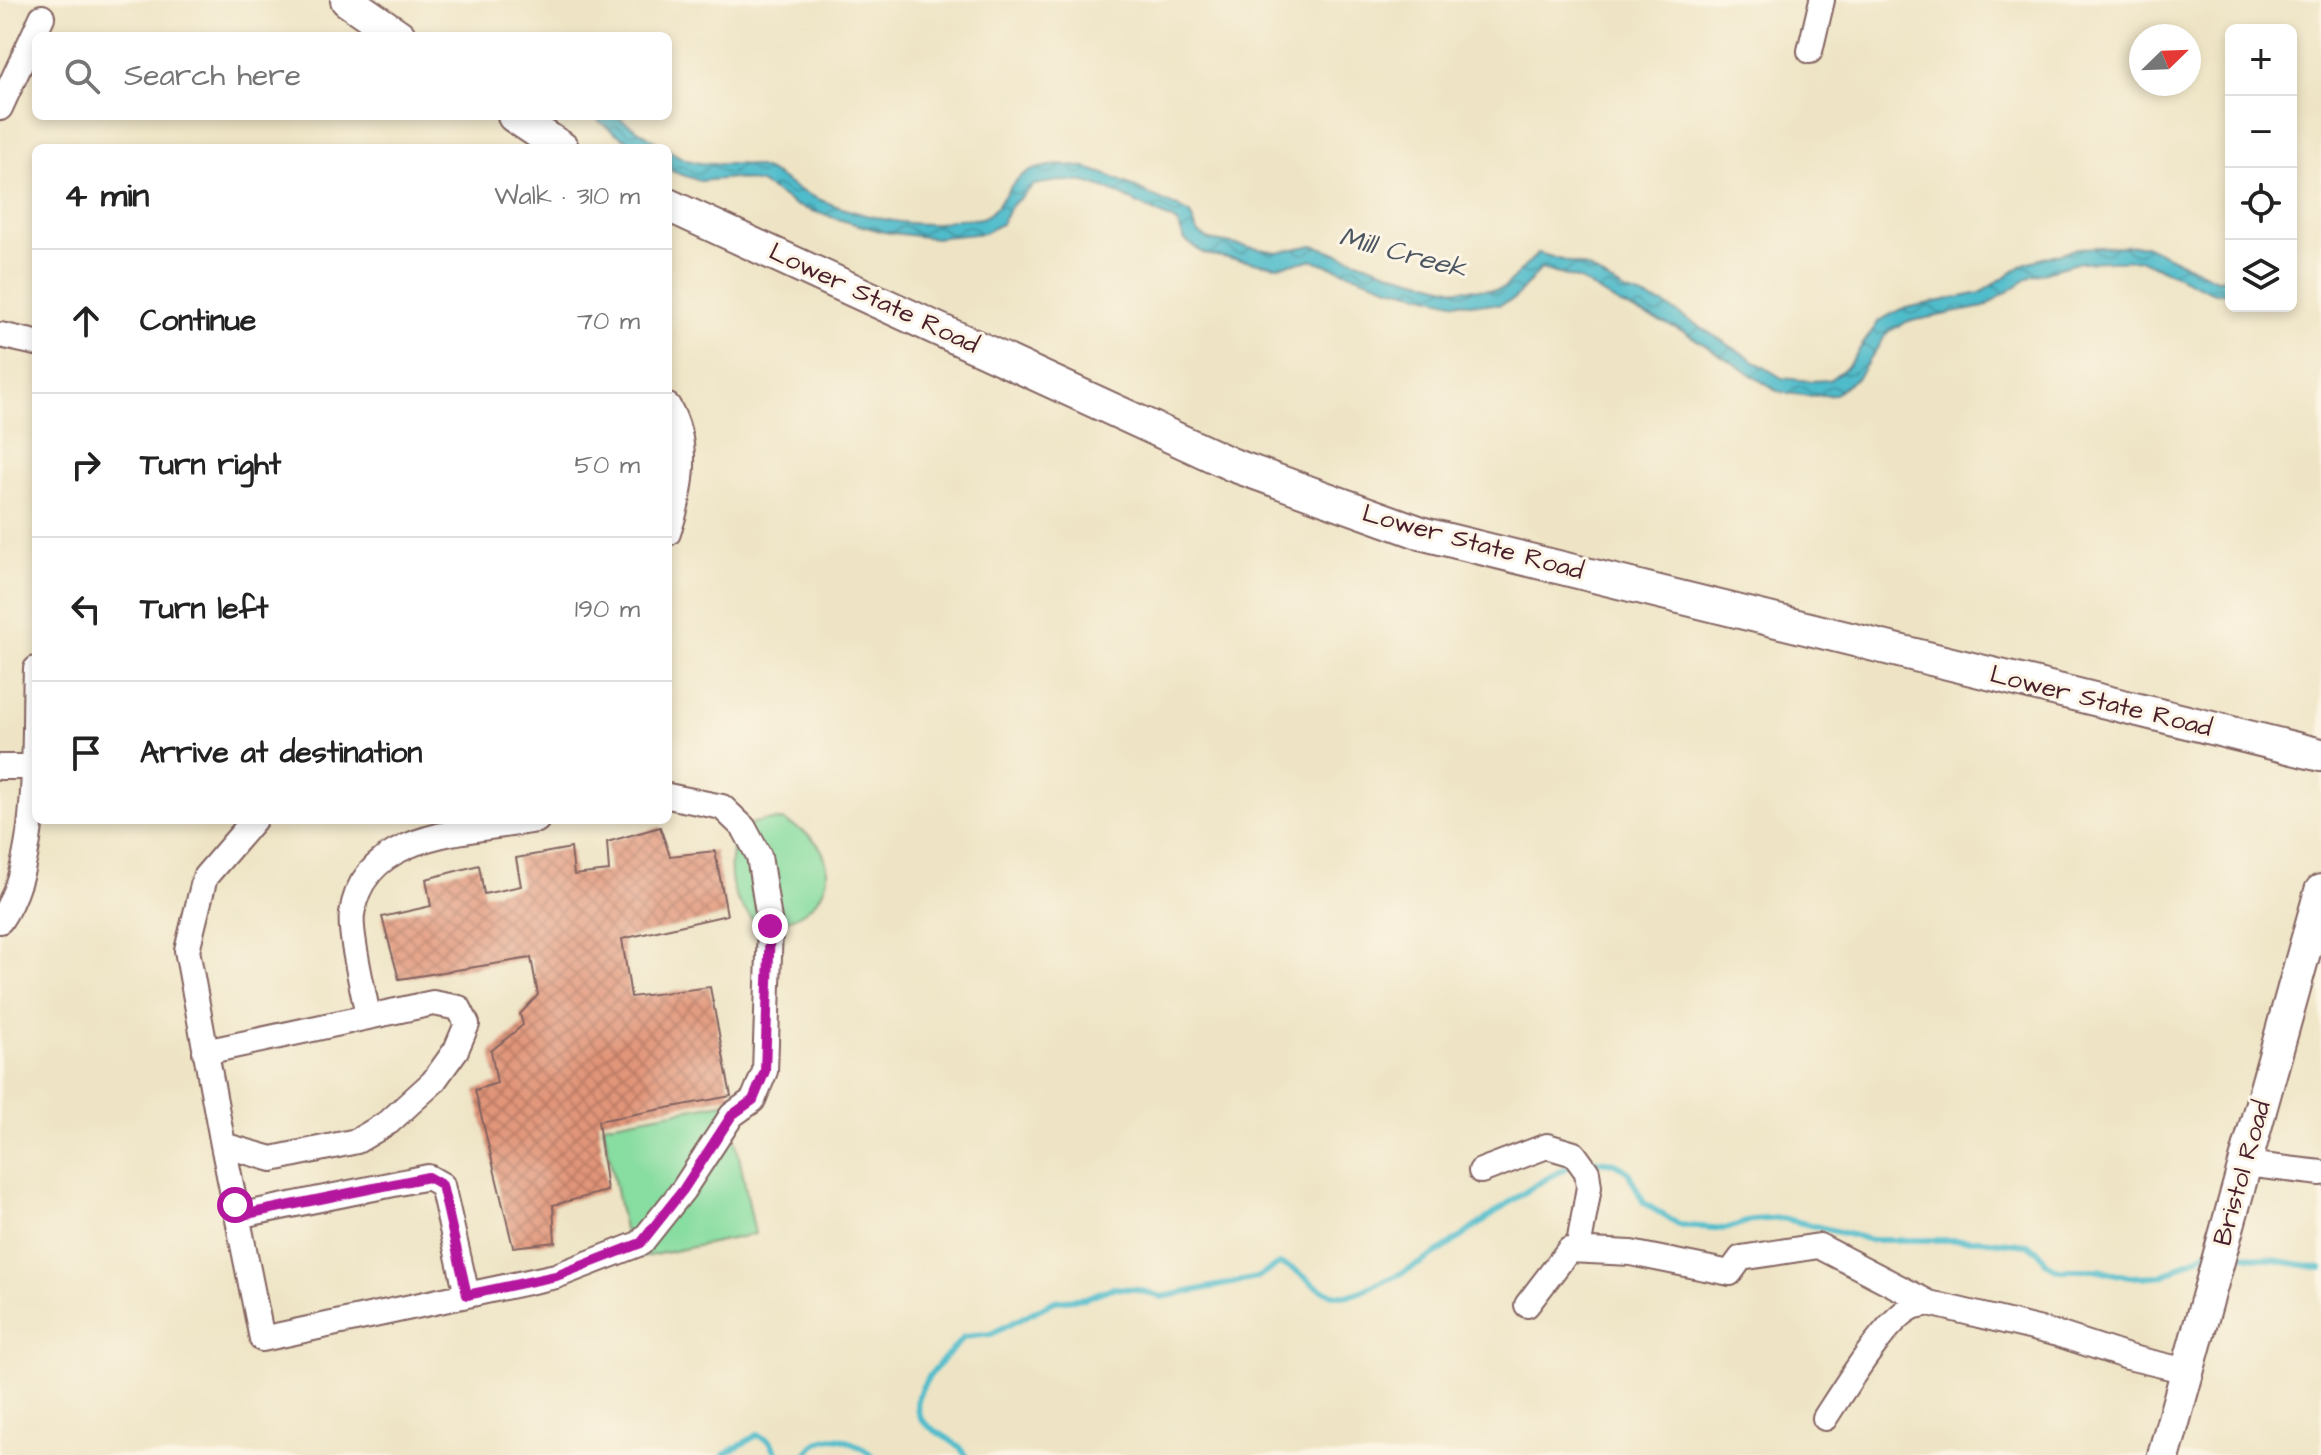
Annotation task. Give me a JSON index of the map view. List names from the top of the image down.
{
  "streets": {
    "main road": ["Lower State Road", "Bristol Road"]
  },
  "water": ["Mill Creek"],
  "north": "top right",
  "page": {
    "map_buttons": ["+", "−"],
    "search": "Search here",
    "heading": ["4 min", "Walk · 310 m"],
    "list": [
      ["Continue", "70 m"],
      ["Turn right", "50 m"],
      ["Turn left", "190 m"],
      "Arrive at destination"
    ]
  }
}
